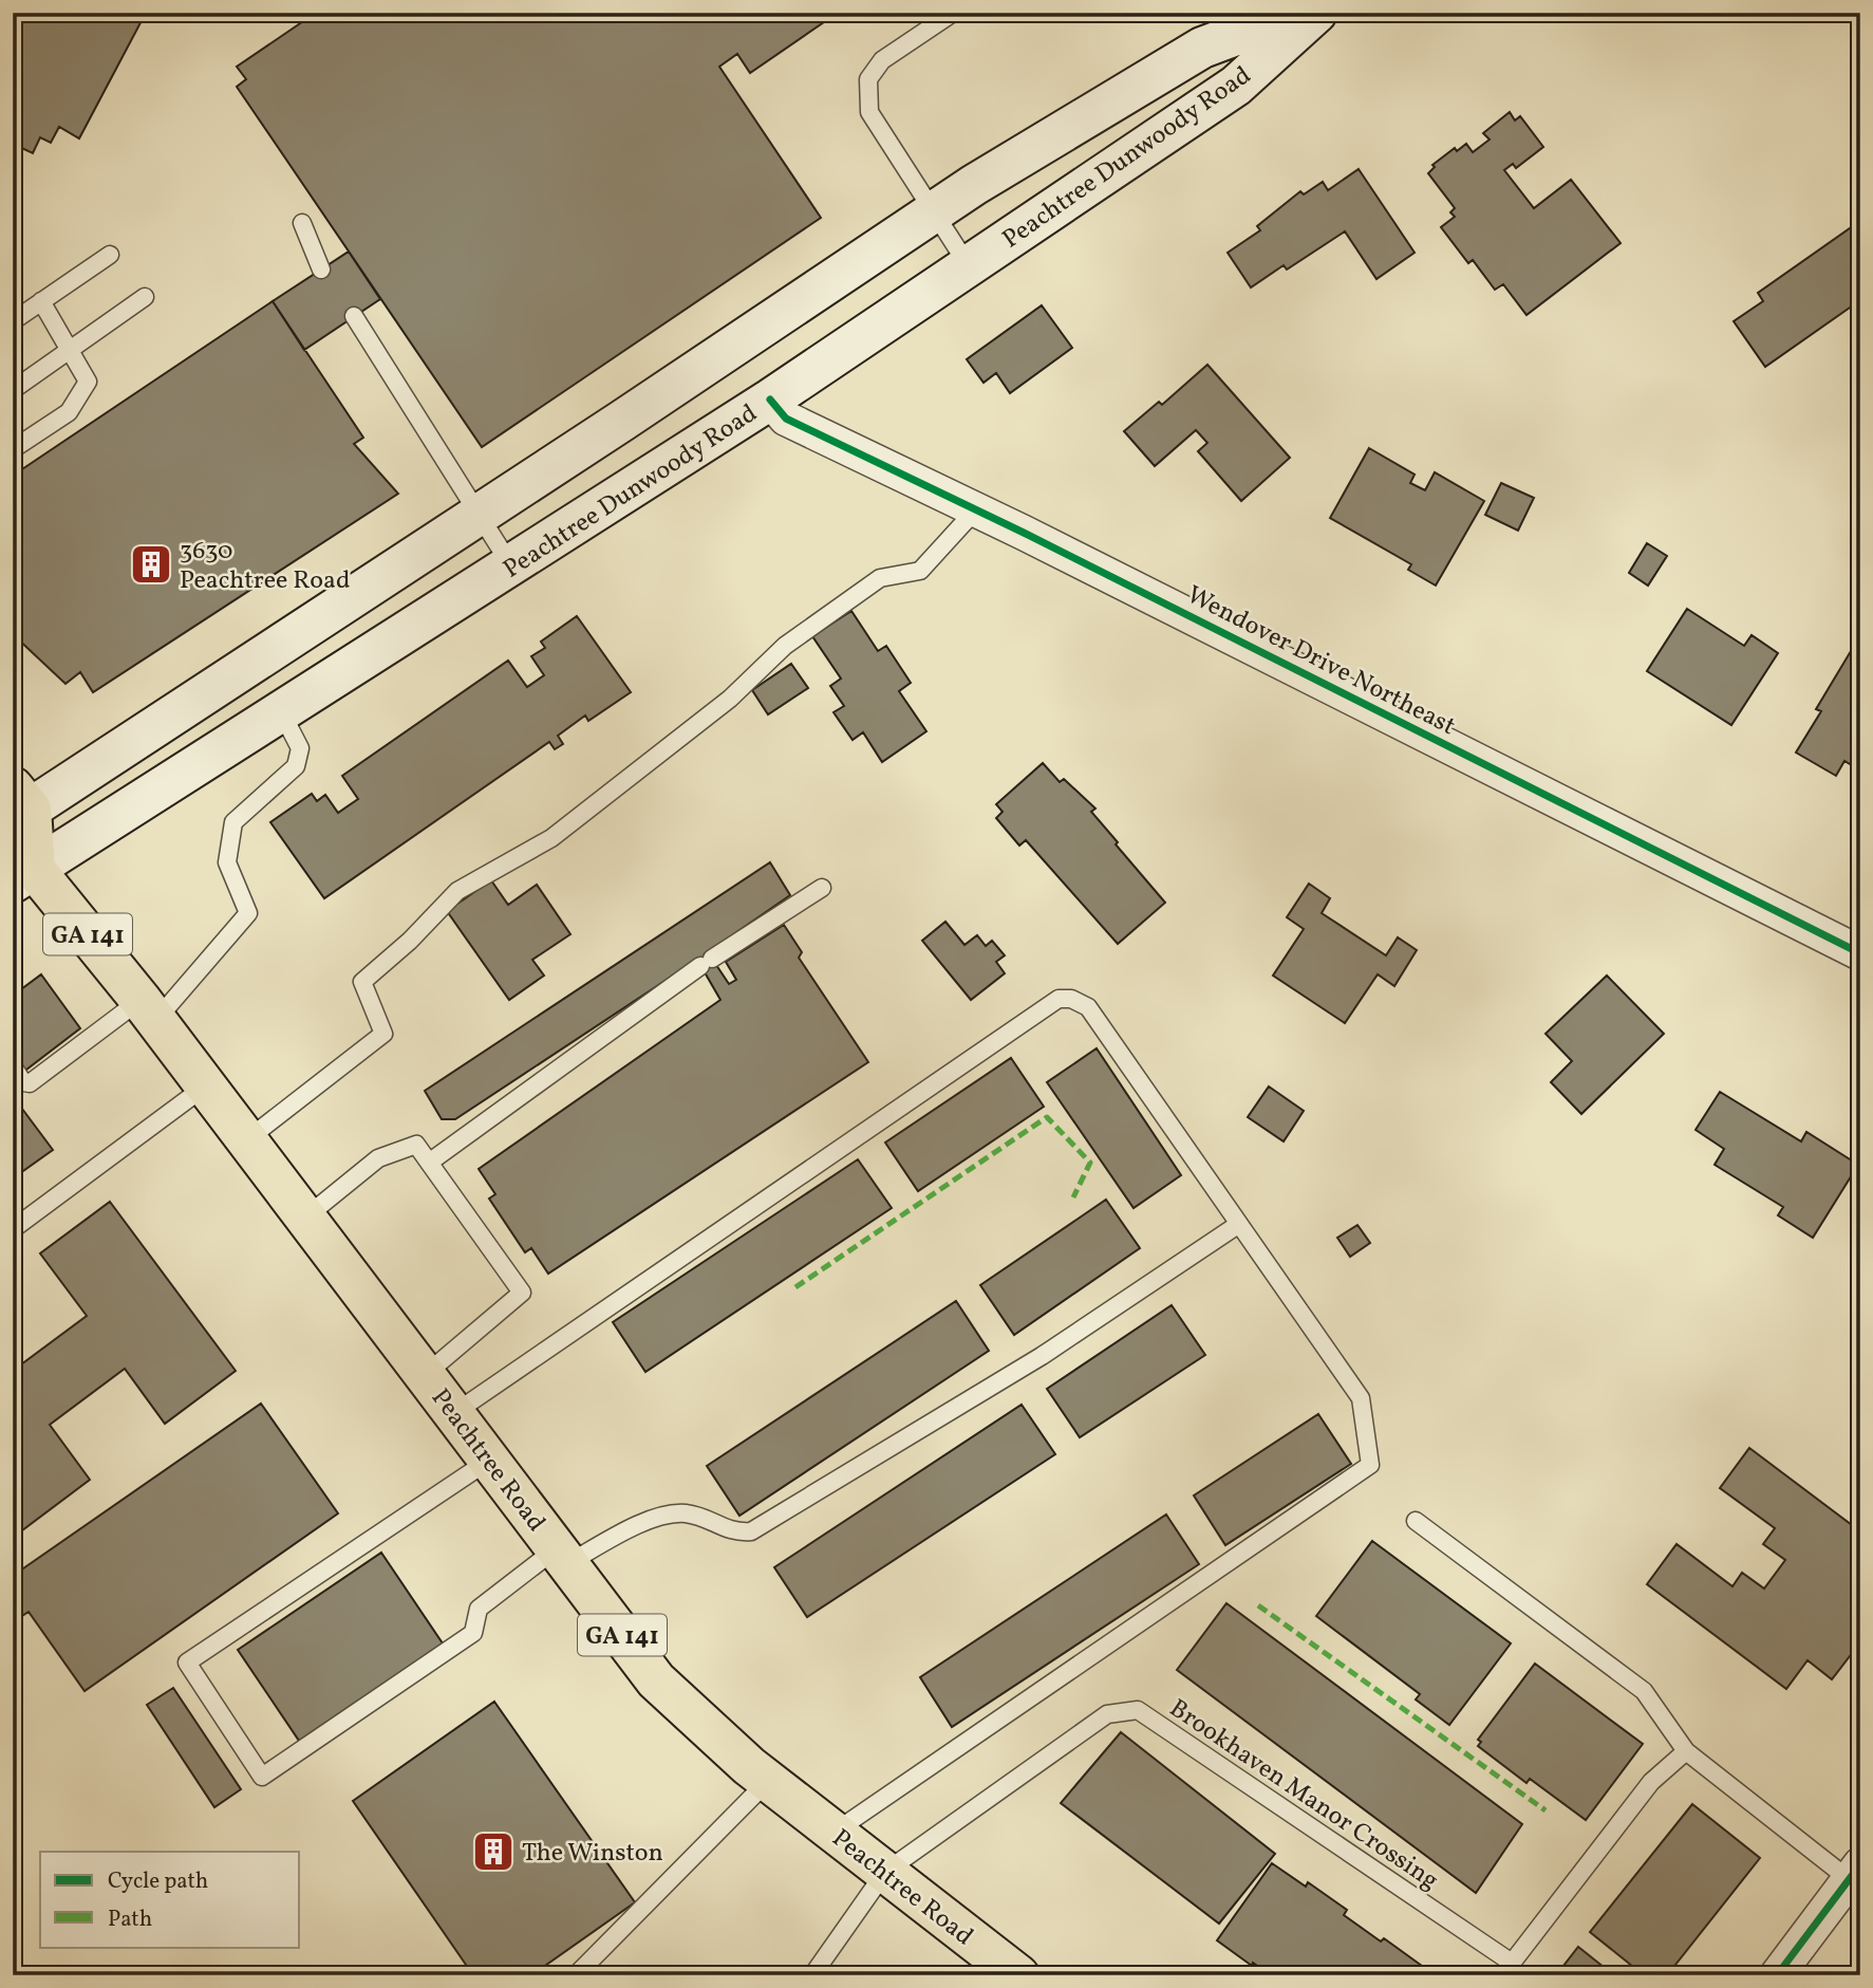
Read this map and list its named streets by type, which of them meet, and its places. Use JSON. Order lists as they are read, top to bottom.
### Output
{
  "streets": {
    "highway": ["GA 141", "Peachtree Road"],
    "main road": ["Peachtree Dunwoody Road"],
    "street": ["Wendover Drive Northeast"],
    "lane": ["Brookhaven Manor Crossing"]
  },
  "crossings": [
    ["Peachtree Dunwoody Road", "Wendover Drive Northeast"],
    ["Peachtree Dunwoody Road", "Peachtree Road"],
    ["Peachtree Road", "Brookhaven Manor Crossing"]
  ],
  "places": {
    "building": ["3630 Peachtree Road", "The Winston"]
  },
  "legend": ["Cycle path", "Path"]
}
